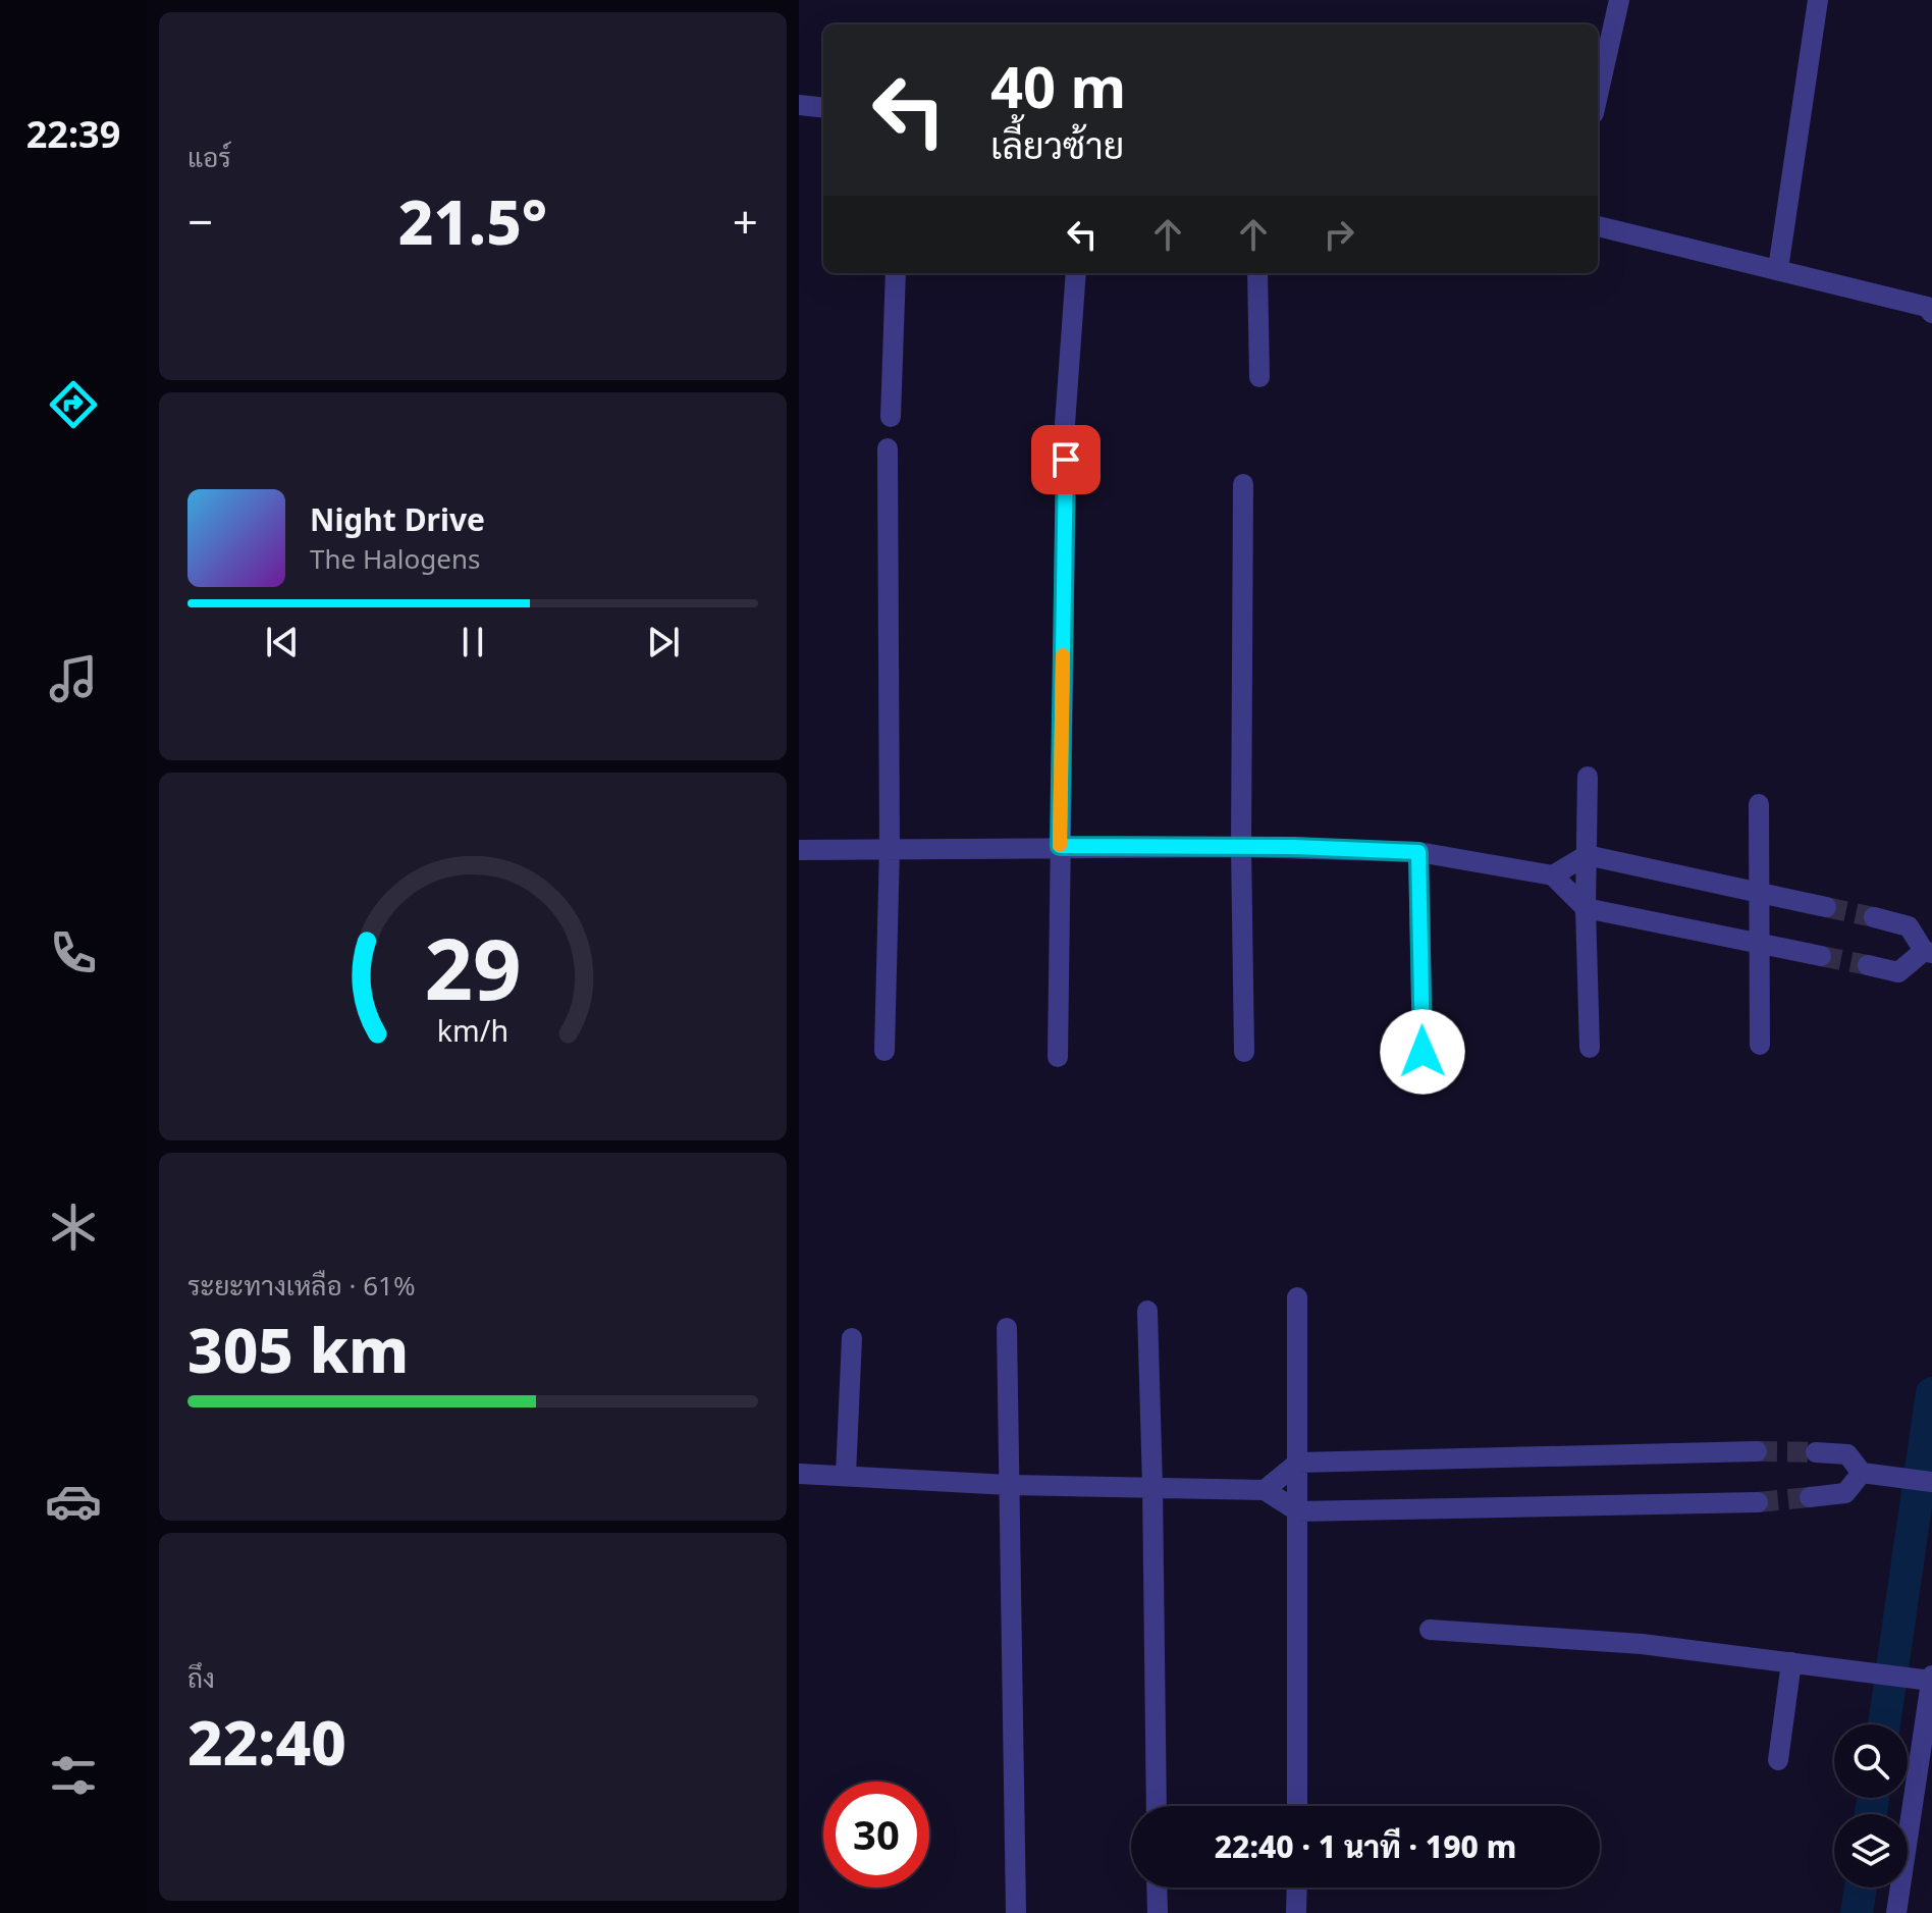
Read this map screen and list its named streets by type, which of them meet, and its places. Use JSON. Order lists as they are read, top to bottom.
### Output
{
  "page": {
    "tabs": "22:39",
    "tile": [
      "แอร์",
      ["ระยะทางเหลือ · 61%", "305 km"],
      ["ถึง", "22:40"]
    ],
    "turn": ["40 m", "เลี้ยวซ้าย"],
    "heat": ["−", "21.5°", "+"],
    "song": ["Night Drive", "The Halogens"],
    "limit": "30",
    "trip": "22:40 · 1 นาที · 190 m",
    "gauge": ["29", "km/h"]
  }
}
